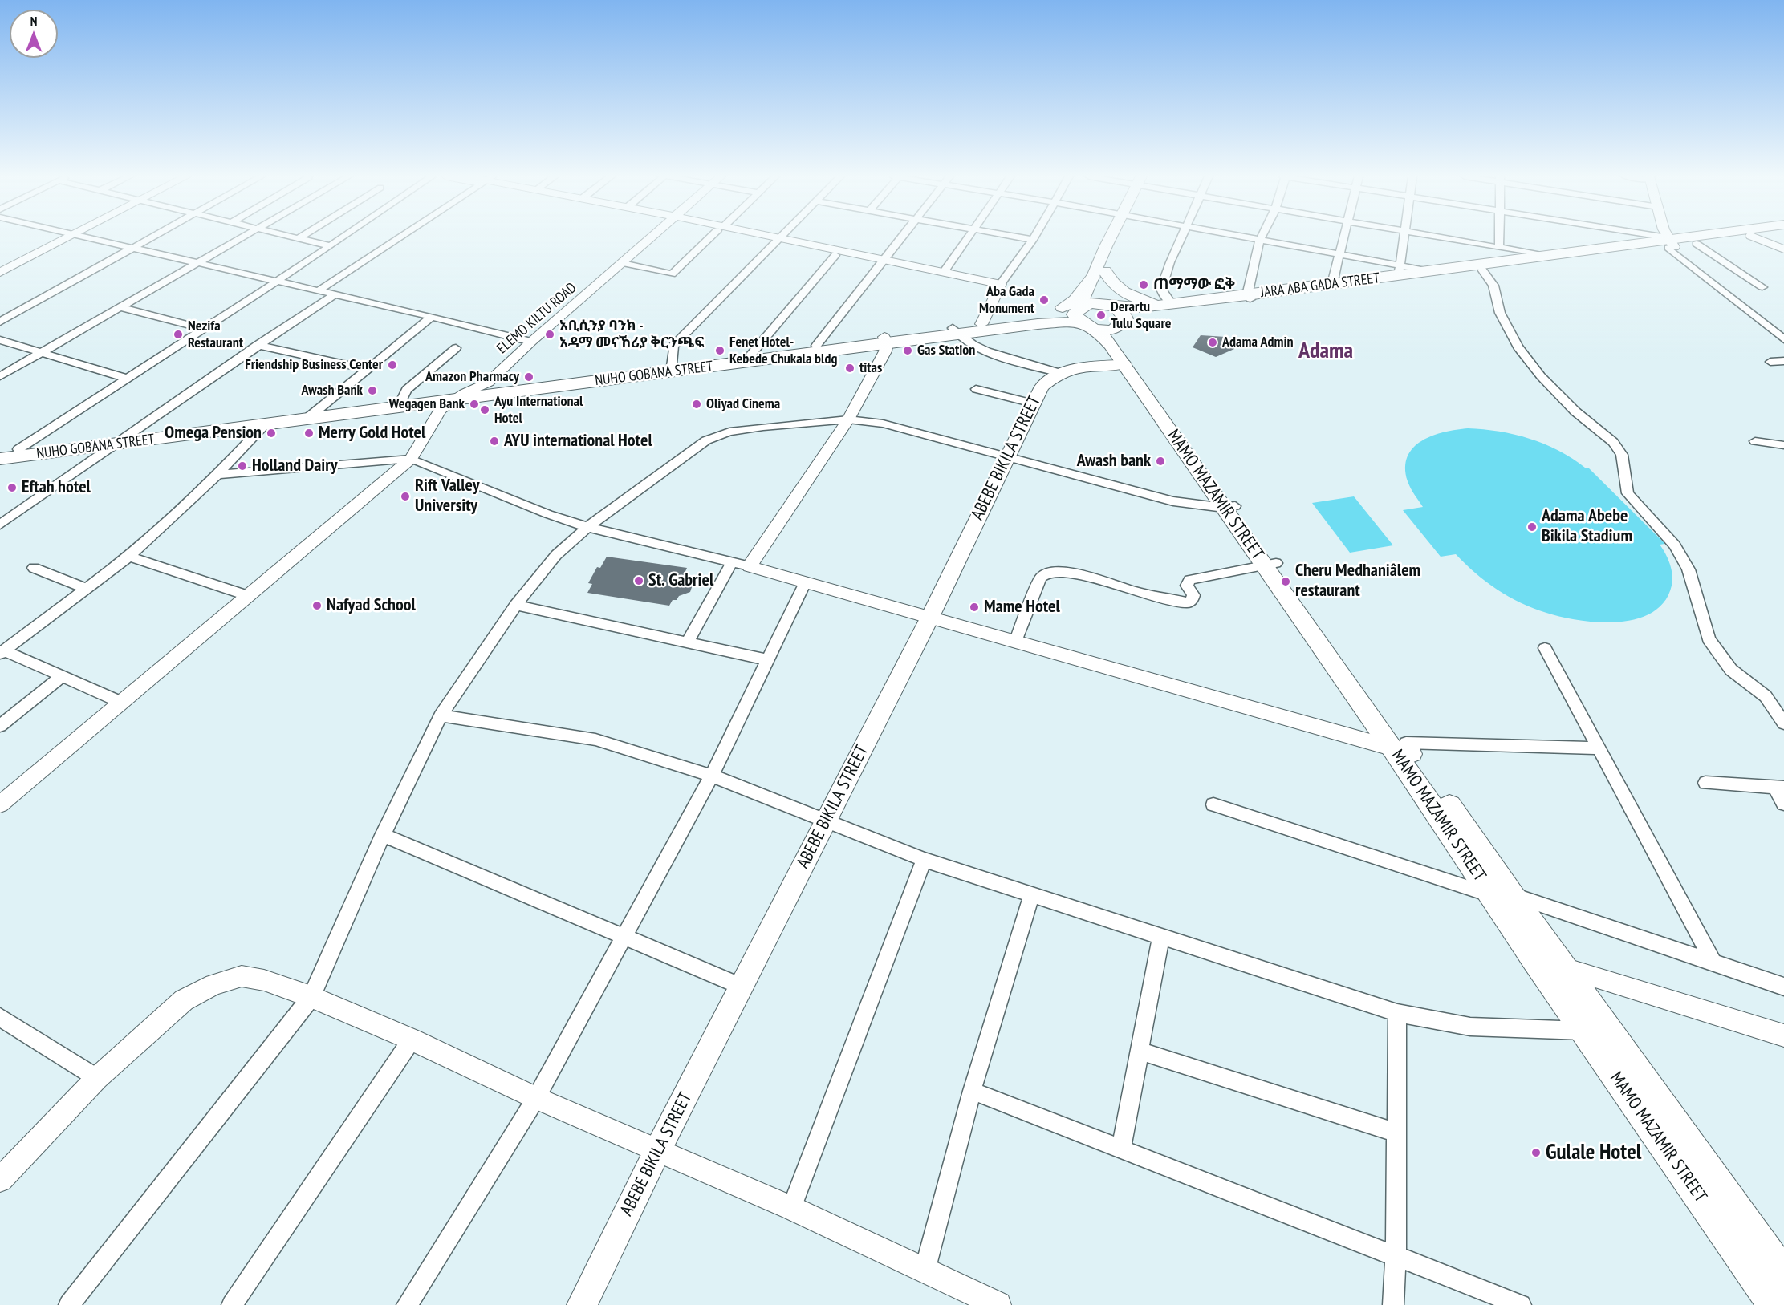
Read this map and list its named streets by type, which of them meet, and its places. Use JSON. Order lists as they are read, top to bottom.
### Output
{
  "streets": {
    "main road": [
      "JARA ABA GADA STREET",
      "NUHO GOBANA STREET",
      "ABEBE BIKILA STREET",
      "MAMO MAZAMIR STREET"
    ],
    "street": ["ELEMO KILTU ROAD"]
  },
  "crossings": [
    ["JARA ABA GADA STREET", "NUHO GOBANA STREET"],
    ["JARA ABA GADA STREET", "ABEBE BIKILA STREET"],
    ["JARA ABA GADA STREET", "MAMO MAZAMIR STREET"],
    ["ELEMO KILTU ROAD", "NUHO GOBANA STREET"],
    ["NUHO GOBANA STREET", "ABEBE BIKILA STREET"],
    ["NUHO GOBANA STREET", "MAMO MAZAMIR STREET"],
    ["ABEBE BIKILA STREET", "MAMO MAZAMIR STREET"]
  ],
  "districts": ["Adama"],
  "places": [
    "ጠማማው ፎቅ",
    "Aba Gada Monument",
    "Derartu Tulu Square",
    "Nezifa Restaurant",
    "አቢሲንያ ባንክ - አዳማ መናኸሪያ ቅርንጫፍ",
    "Adama Admin",
    "Fenet Hotel- Kebede Chukala bldg",
    "Gas Station",
    "Friendship Business Center",
    "titas",
    "Amazon Pharmacy",
    "Awash Bank",
    "Wegagen Bank",
    "Oliyad Cinema",
    "Ayu International Hotel",
    "Omega Pension",
    "Merry Gold Hotel",
    "AYU international Hotel",
    "Awash bank",
    "Holland Dairy",
    "Eftah hotel",
    "Rift Valley University",
    "Adama Abebe Bikila Stadium",
    "St. Gabriel",
    "Cheru Medhaniâlem restaurant",
    "Nafyad School",
    "Mame Hotel",
    "Gulale Hotel"
  ],
  "north": "top"
}
